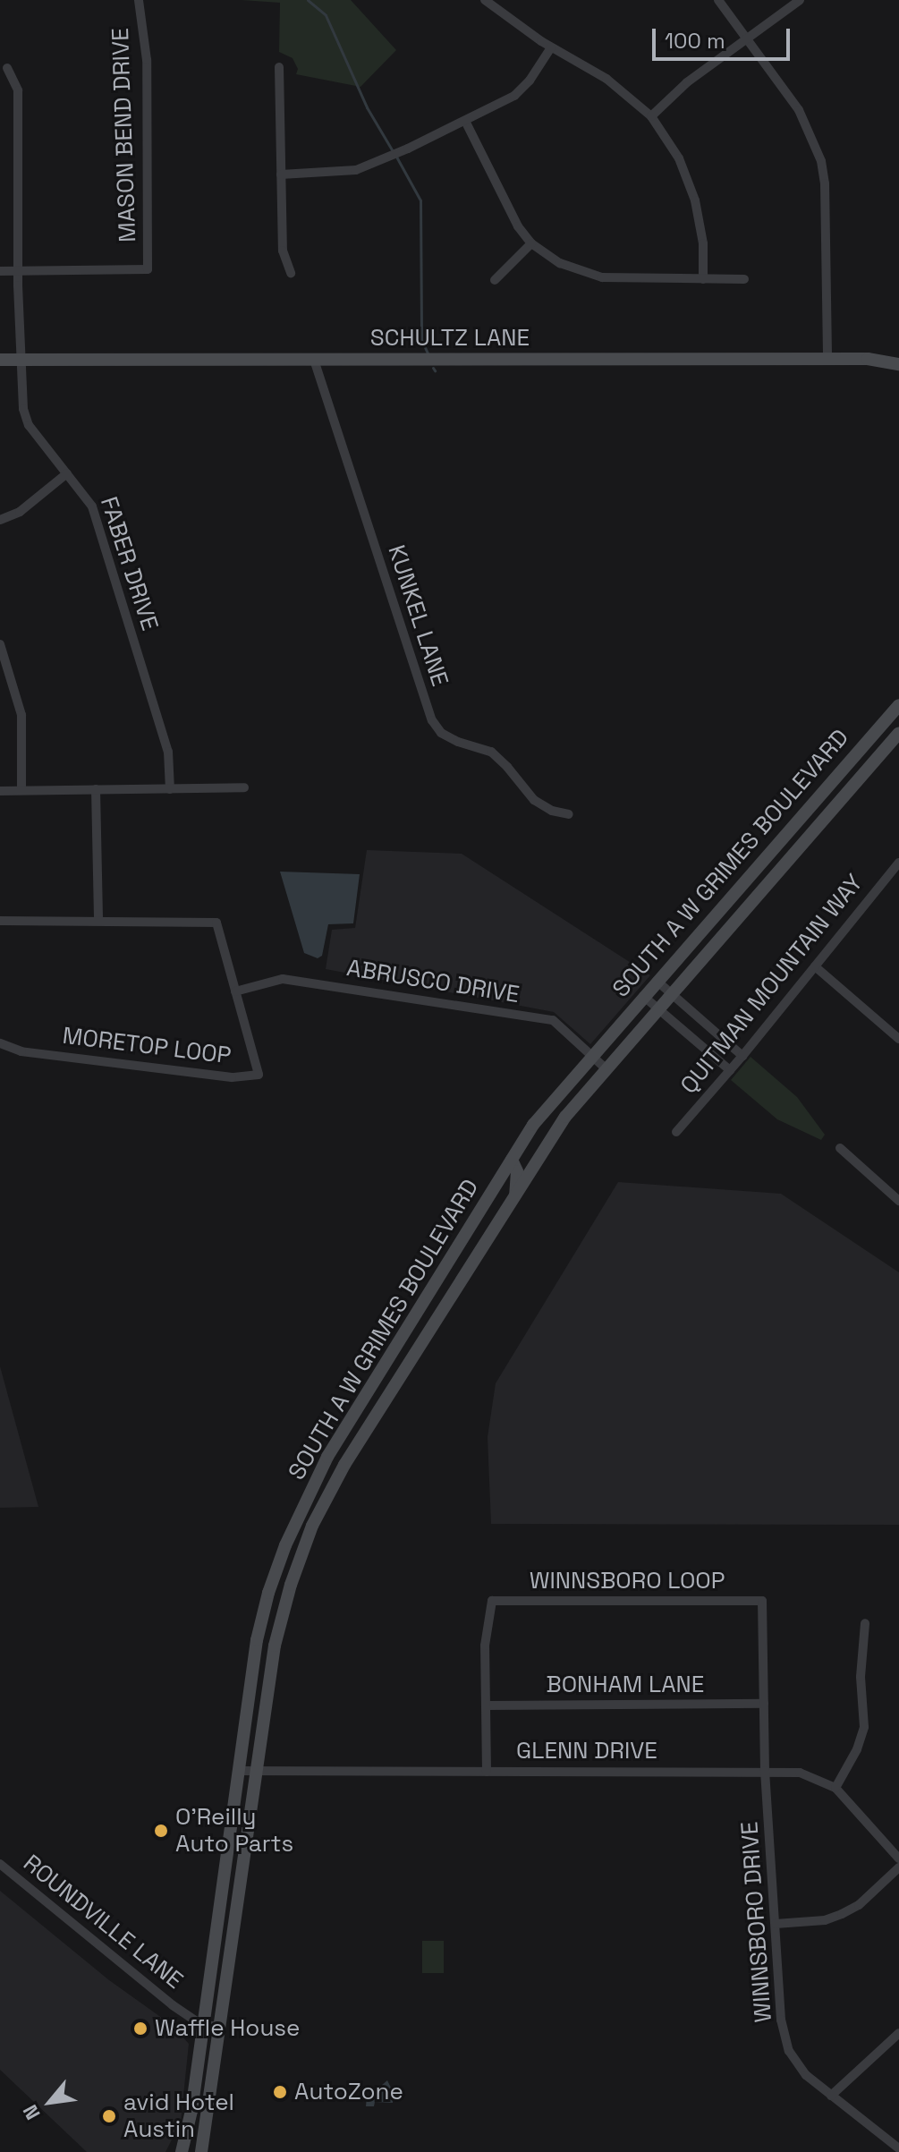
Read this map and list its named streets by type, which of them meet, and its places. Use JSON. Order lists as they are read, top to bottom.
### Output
{
  "streets": {
    "main road": ["SCHULTZ LANE", "SOUTH A W GRIMES BOULEVARD"],
    "street": [
      "MASON BEND DRIVE",
      "FABER DRIVE",
      "KUNKEL LANE",
      "ABRUSCO DRIVE",
      "QUITMAN MOUNTAIN WAY",
      "MORETOP LOOP",
      "WINNSBORO LOOP",
      "BONHAM LANE",
      "GLENN DRIVE",
      "ROUNDVILLE LANE",
      "WINNSBORO DRIVE"
    ]
  },
  "crossings": [
    ["MASON BEND DRIVE", "FABER DRIVE"],
    ["SCHULTZ LANE", "FABER DRIVE"],
    ["SCHULTZ LANE", "KUNKEL LANE"],
    ["SOUTH A W GRIMES BOULEVARD", "ABRUSCO DRIVE"],
    ["SOUTH A W GRIMES BOULEVARD", "GLENN DRIVE"],
    ["SOUTH A W GRIMES BOULEVARD", "ROUNDVILLE LANE"],
    ["ABRUSCO DRIVE", "MORETOP LOOP"],
    ["WINNSBORO LOOP", "BONHAM LANE"],
    ["WINNSBORO LOOP", "GLENN DRIVE"],
    ["WINNSBORO LOOP", "WINNSBORO DRIVE"],
    ["GLENN DRIVE", "WINNSBORO DRIVE"]
  ],
  "places": [
    "O'Reilly Auto Parts",
    "Waffle House",
    "AutoZone",
    "avid Hotel Austin"
  ],
  "scale_bar": "100 m",
  "north": "bottom left"
}
